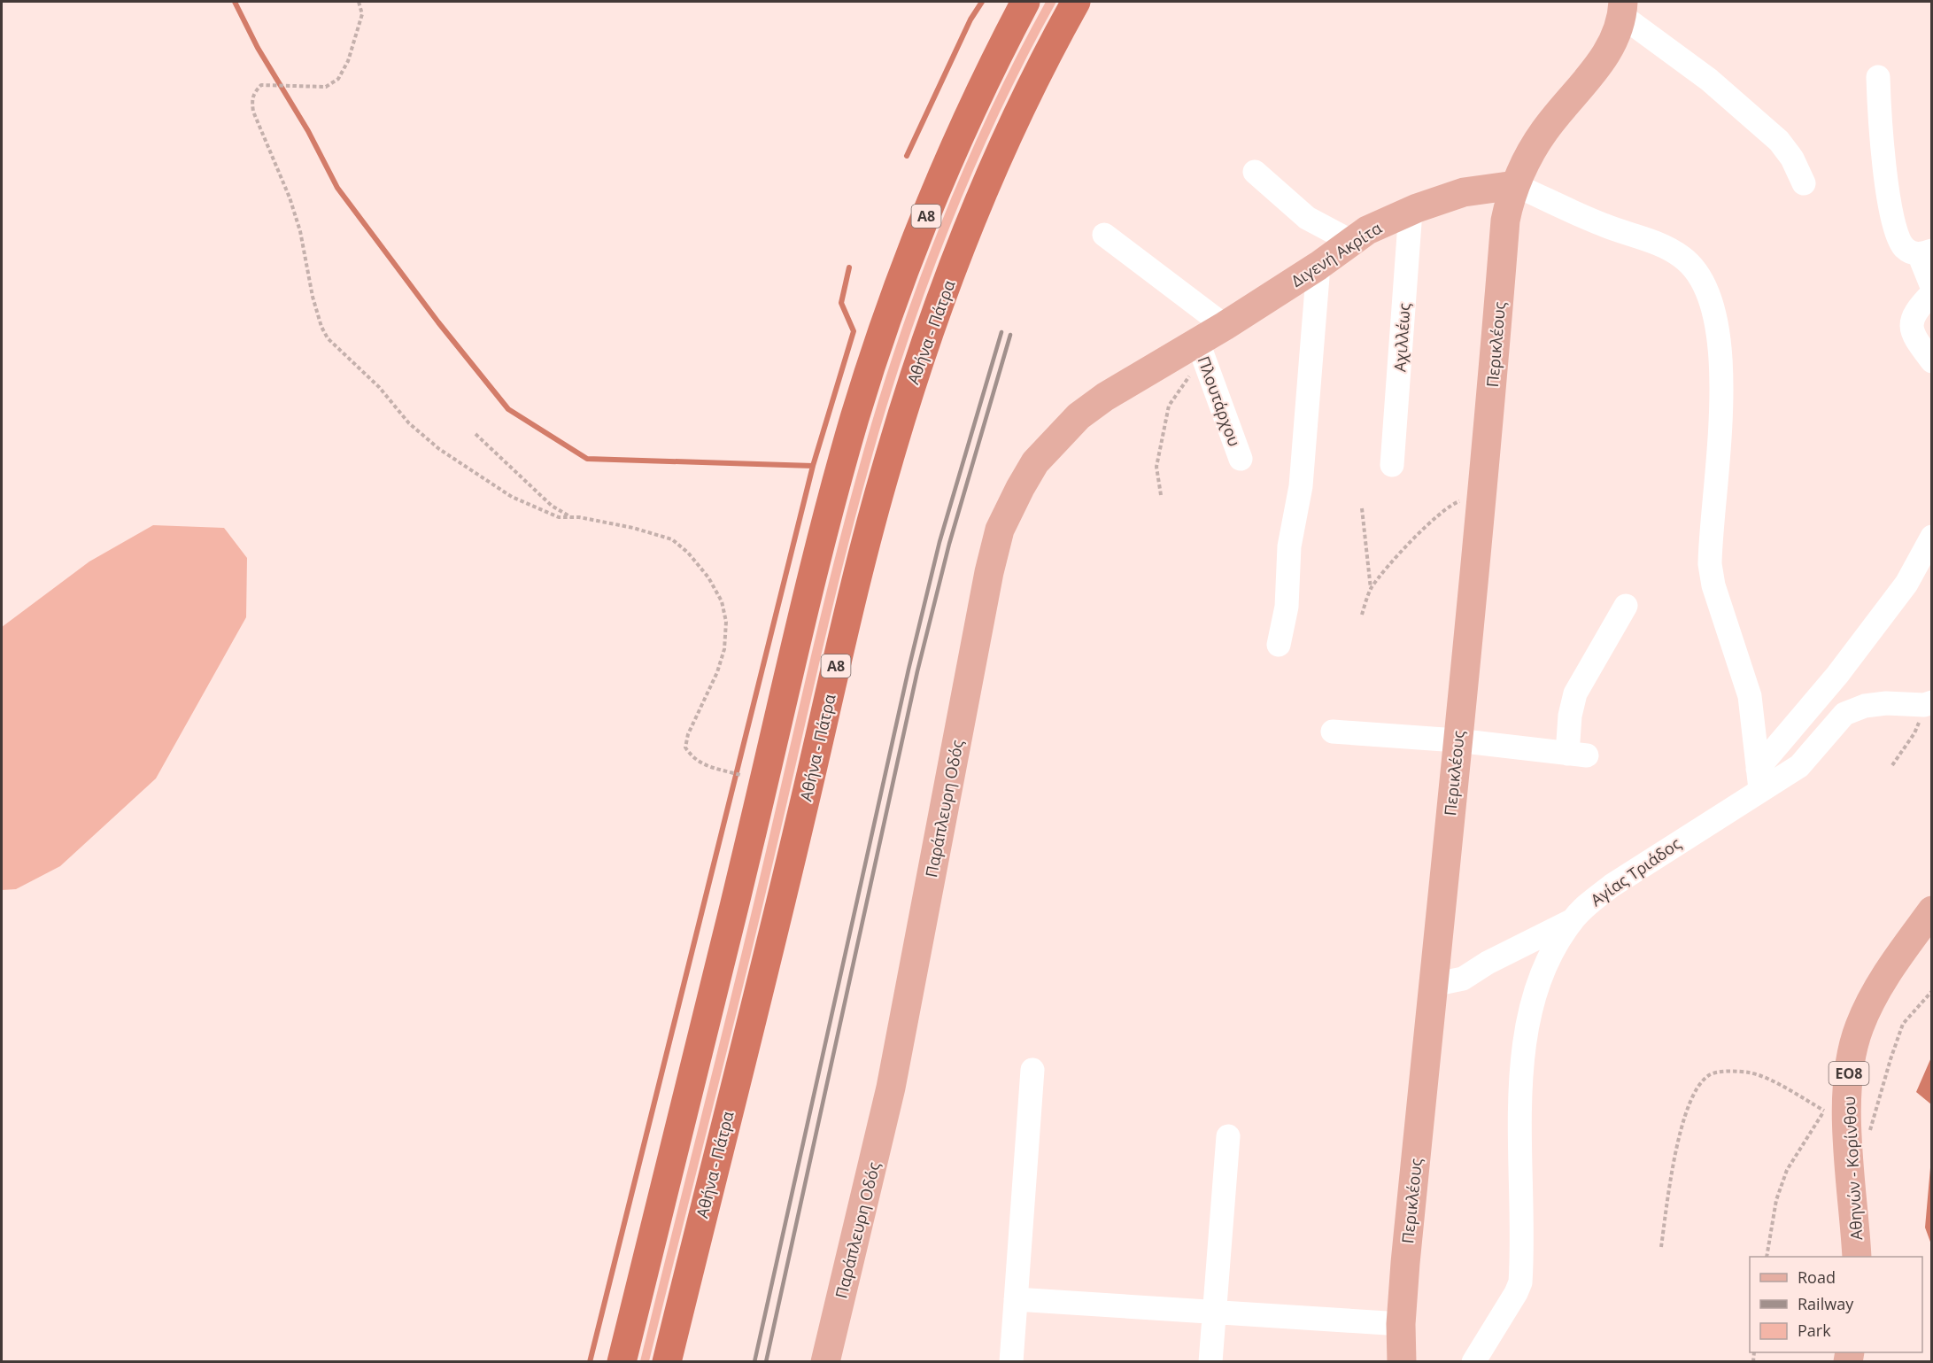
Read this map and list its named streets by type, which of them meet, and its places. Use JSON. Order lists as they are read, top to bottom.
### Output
{
  "streets": {
    "highway": ["Α8", "Αθήνα - Πάτρα"],
    "main road": [
      "Διγενή Ακρίτα",
      "Περικλέους",
      "Παράπλευρη Οδός",
      "ΕΟ8",
      "Αθηνών - Κορίνθου"
    ],
    "street": ["Αχιλλέως", "Πλουτάρχου", "Αγίας Τριάδος"]
  },
  "crossings": [
    ["Διγενή Ακρίτα", "Αχιλλέως"],
    ["Διγενή Ακρίτα", "Περικλέους"],
    ["Διγενή Ακρίτα", "Πλουτάρχου"],
    ["Διγενή Ακρίτα", "Παράπλευρη Οδός"],
    ["Πλουτάρχου", "Παράπλευρη Οδός"]
  ],
  "legend": ["Road", "Railway", "Park"]
}
